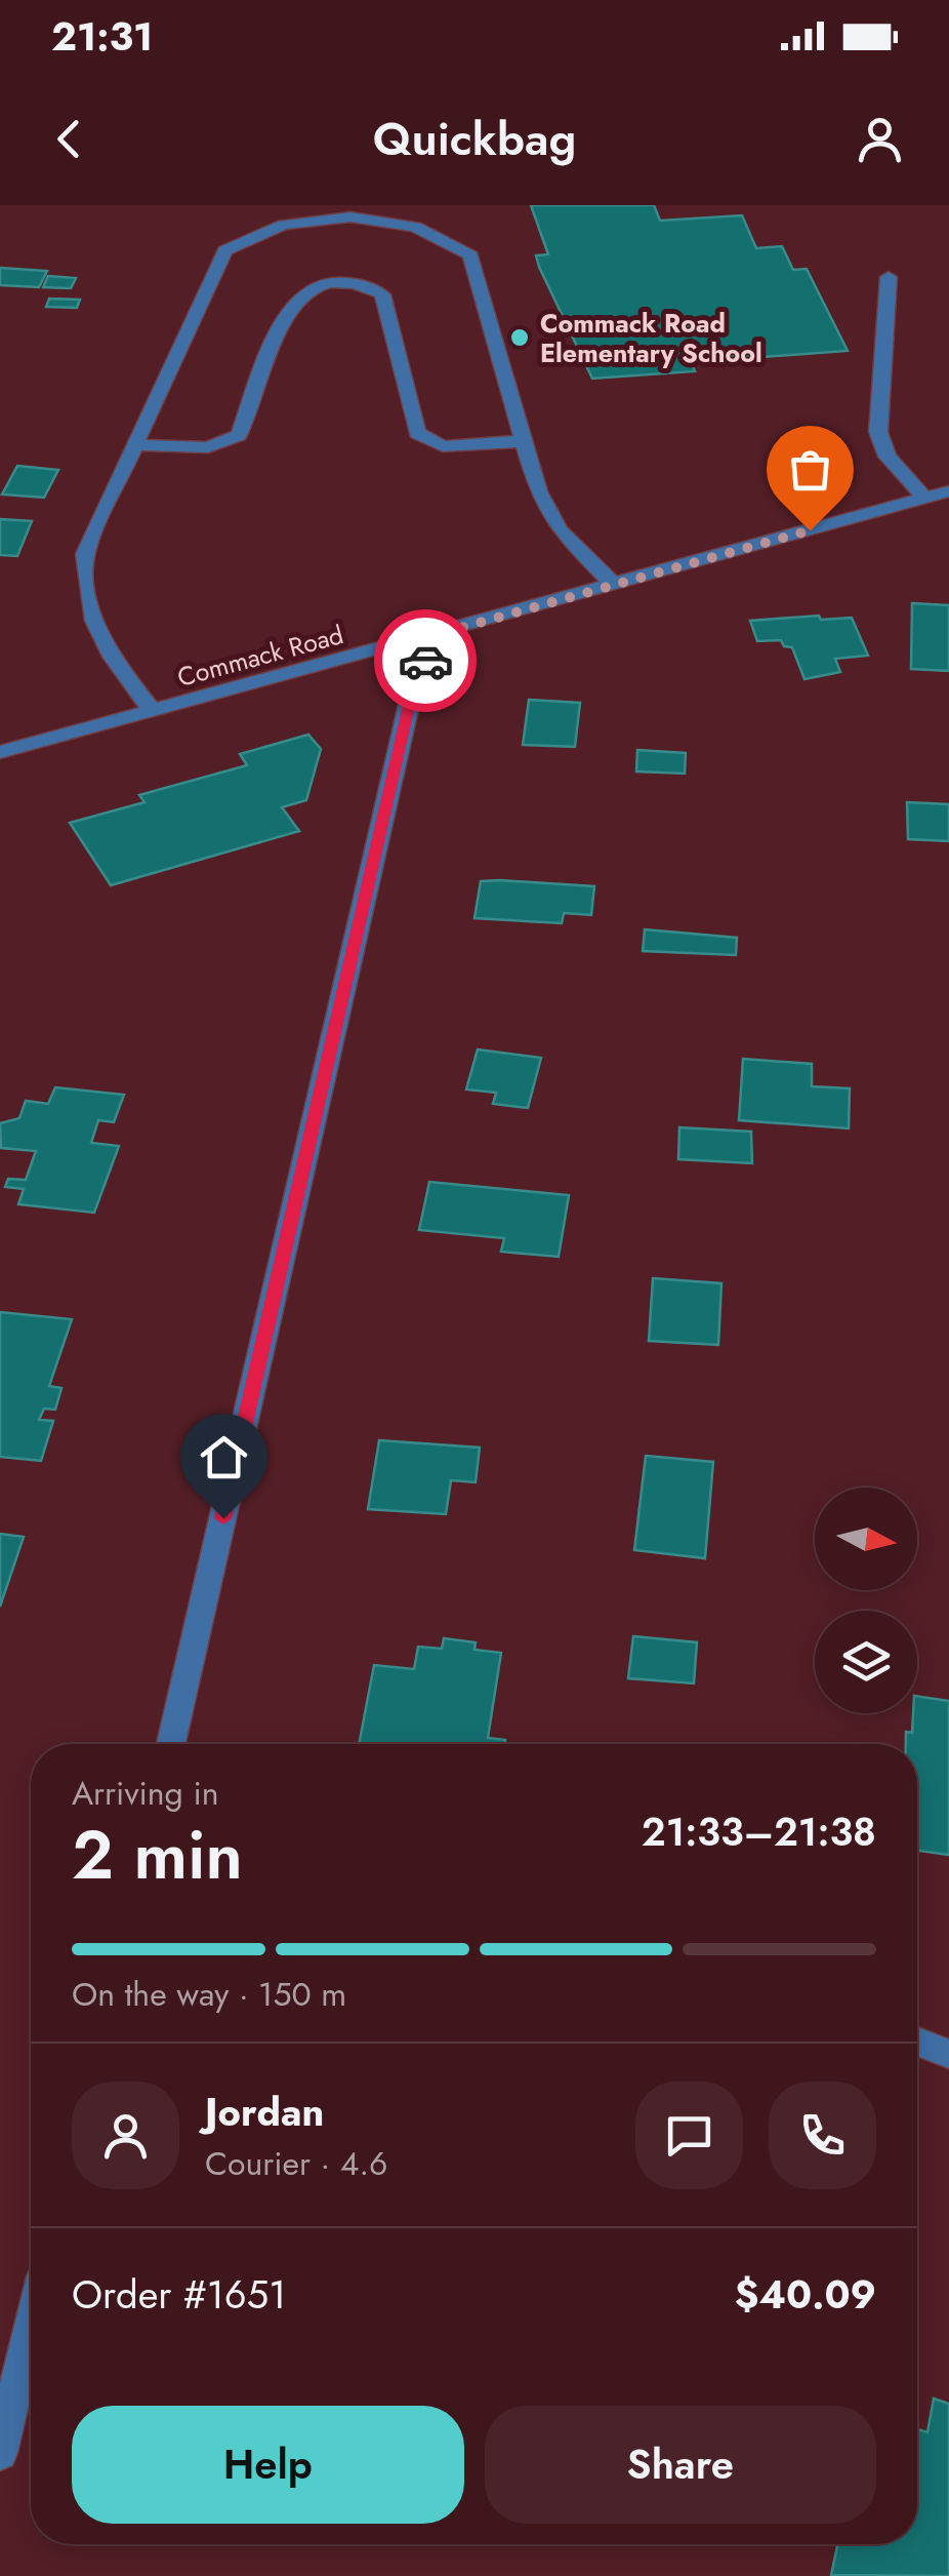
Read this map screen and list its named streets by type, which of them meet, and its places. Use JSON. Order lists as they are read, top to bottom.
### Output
{
  "streets": {
    "street": ["Commack Road"]
  },
  "places": ["Commack Road Elementary School"],
  "north": "right",
  "page": {
    "status": "21:31",
    "header": "Quickbag",
    "heading": ["2 min", "Arriving in", "21:33–21:38"],
    "panel": [
      "Jordan",
      "Courier · 4.6",
      "Order #1651",
      "$40.09"
    ],
    "bar": "On the way · 150 m",
    "buttons": ["Help", "Share"]
  }
}
